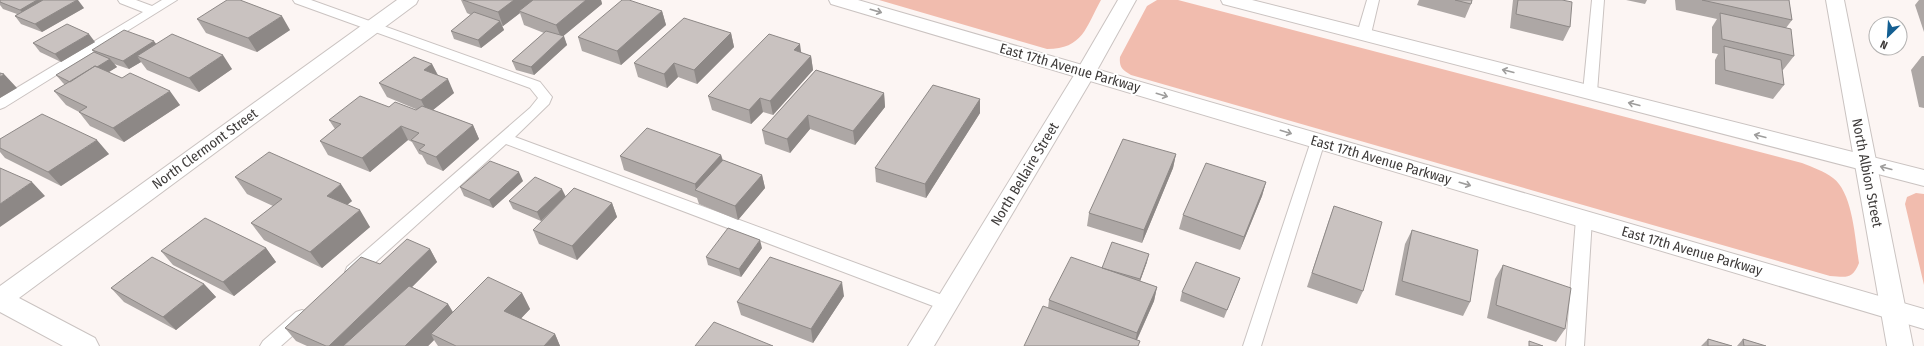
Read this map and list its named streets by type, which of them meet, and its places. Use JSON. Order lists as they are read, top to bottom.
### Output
{
  "streets": {
    "main road": [
      "East 17th Avenue Parkway",
      "North Clermont Street",
      "North Albion Street",
      "North Bellaire Street"
    ]
  },
  "crossings": [
    ["East 17th Avenue Parkway", "North Albion Street"],
    ["East 17th Avenue Parkway", "North Bellaire Street"]
  ],
  "north": "bottom left"
}
